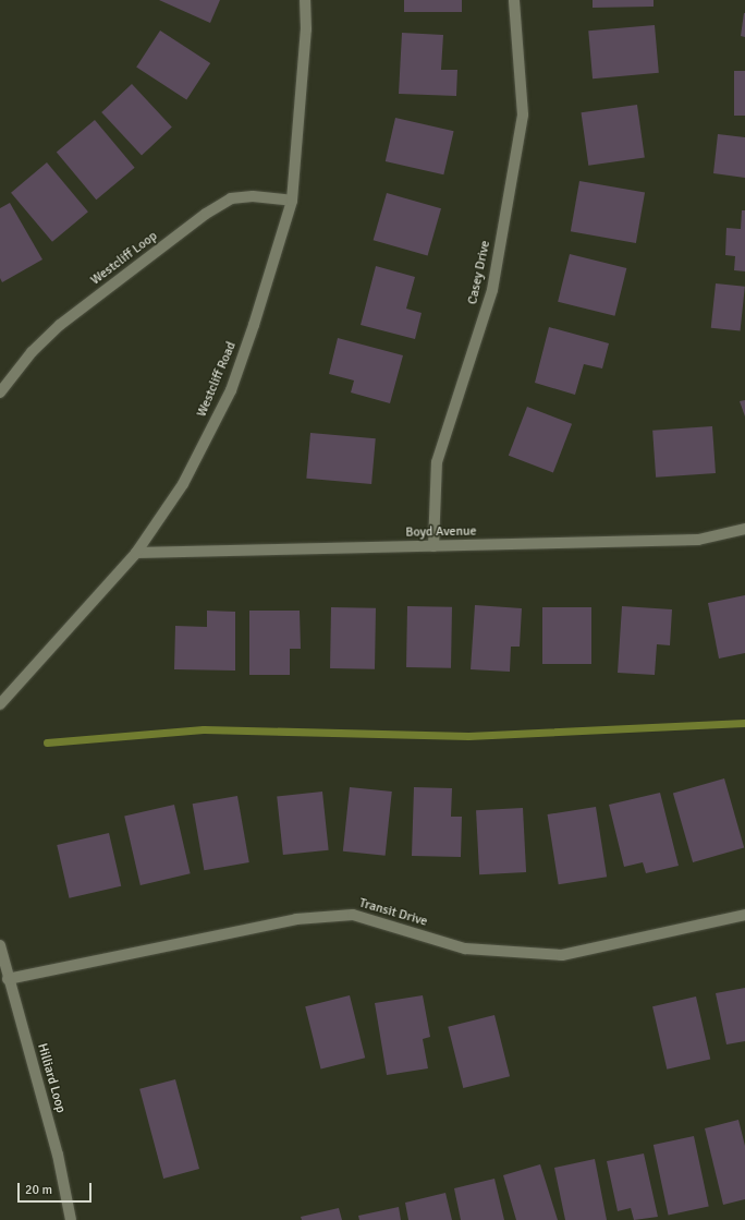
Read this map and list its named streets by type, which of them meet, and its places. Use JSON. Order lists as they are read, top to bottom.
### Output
{
  "streets": {
    "street": [
      "Westcliff Loop",
      "Casey Drive",
      "Westcliff Road",
      "Boyd Avenue",
      "Transit Drive",
      "Hilliard Loop"
    ]
  },
  "crossings": [
    ["Westcliff Loop", "Westcliff Road"],
    ["Casey Drive", "Boyd Avenue"],
    ["Westcliff Road", "Boyd Avenue"],
    ["Transit Drive", "Hilliard Loop"]
  ],
  "scale_bar": "20 m"
}
